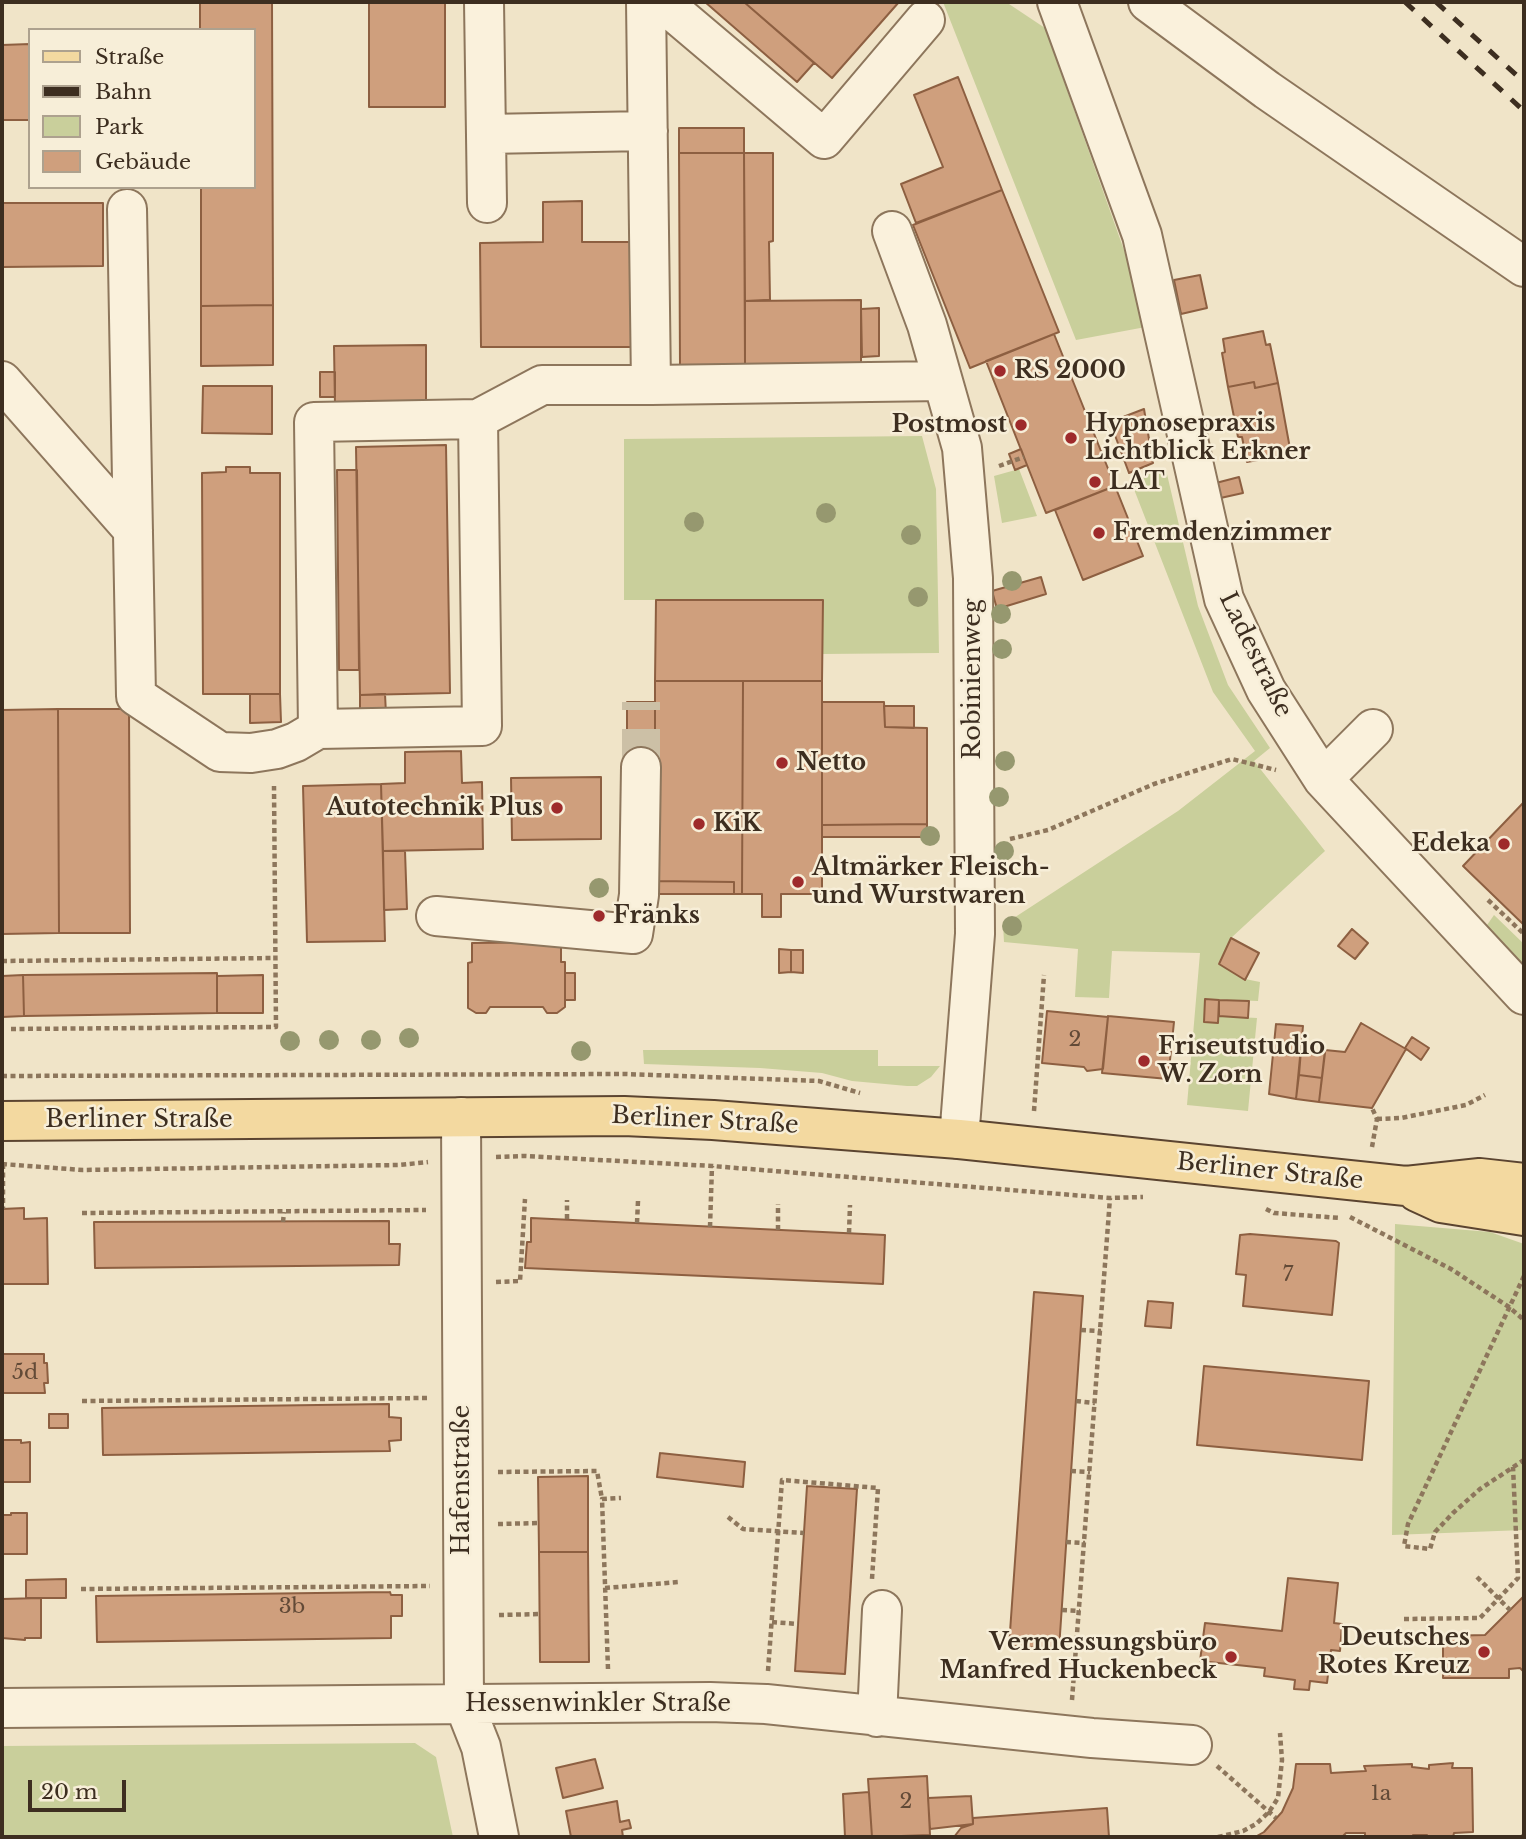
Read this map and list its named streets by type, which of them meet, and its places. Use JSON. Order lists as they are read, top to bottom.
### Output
{
  "streets": {
    "main road": ["Berliner Straße"],
    "street": [
      "Ladestraße",
      "Robinienweg",
      "Hafenstraße",
      "Hessenwinkler Straße"
    ]
  },
  "crossings": [
    ["Robinienweg", "Berliner Straße"],
    ["Berliner Straße", "Hafenstraße"],
    ["Hafenstraße", "Hessenwinkler Straße"]
  ],
  "places": [
    "RS 2000",
    "Postmost",
    "Hypnosepraxis Lichtblick Erkner",
    "LAT",
    "Fremdenzimmer",
    "Netto",
    "Autotechnik Plus",
    "KiK",
    "Edeka",
    "Altmärker Fleisch- und Wurstwaren",
    "Fränks",
    "Friseutstudio W. Zorn",
    "Deutsches Rotes Kreuz",
    "Vermessungsbüro Manfred Huckenbeck"
  ],
  "house_numbers": [
    "2",
    "7",
    "5d",
    "3b",
    "1a",
    "2"
  ],
  "legend": [
    "Straße",
    "Bahn",
    "Park",
    "Gebäude"
  ],
  "scale_bar": "20 m"
}
